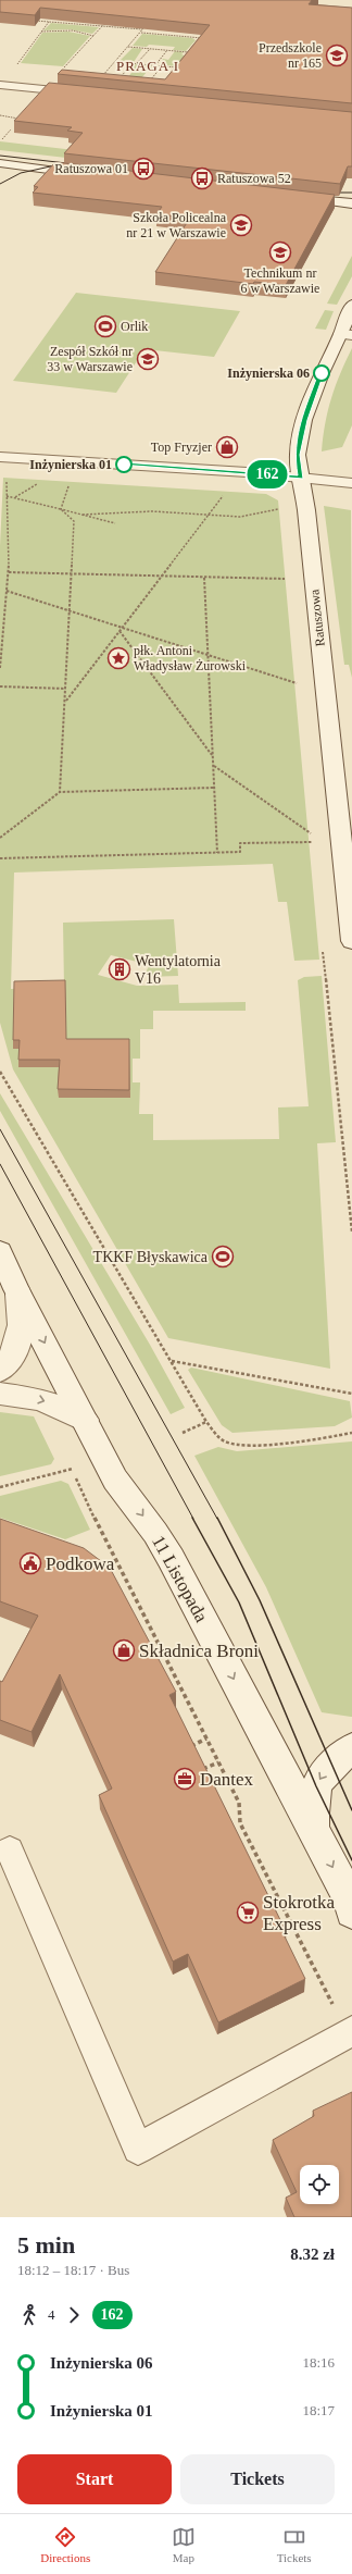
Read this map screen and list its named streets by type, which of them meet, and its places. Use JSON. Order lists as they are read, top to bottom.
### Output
{
  "streets": {
    "street": ["Ratuszowa", "11 Listopada"]
  },
  "one_way": ["11 Listopada"],
  "districts": ["PRAGA I"],
  "places": {
    "school or university": [
      "Przedszkole nr 165",
      "Szkoła Policealna nr 21 w Warszawie",
      "Technikum nr 6 w Warszawie",
      "Zespół Szkół nr 33 w Warszawie"
    ],
    "bus stop": ["Ratuszowa 01", "Ratuszowa 52"],
    "sports": ["Orlik", "TKKF Błyskawica"],
    "other": ["Inżynierska 06", "Inżynierska 01"],
    "shop": ["Top Fryzjer", "Składnica Broni"],
    "place": ["płk. Antoni Władysław Żurowski"],
    "building": ["Wentylatornia V16"],
    "public building": ["Podkowa"],
    "office": ["Dantex"],
    "supermarket": ["Stokrotka Express"]
  },
  "lines": ["bus line 162"],
  "page": {
    "on_map": "162",
    "heading": ["5 min", "18:12 – 18:17 · Bus", "8.32 zł"],
    "legs": ["4", "162"],
    "list": [
      {
        "name": "Inżynierska 06",
        "value": "18:16"
      },
      {
        "name": "Inżynierska 01",
        "value": "18:17"
      }
    ],
    "buttons": ["Start", "Tickets"],
    "tabs": ["Directions", "Map", "Tickets"]
  }
}
